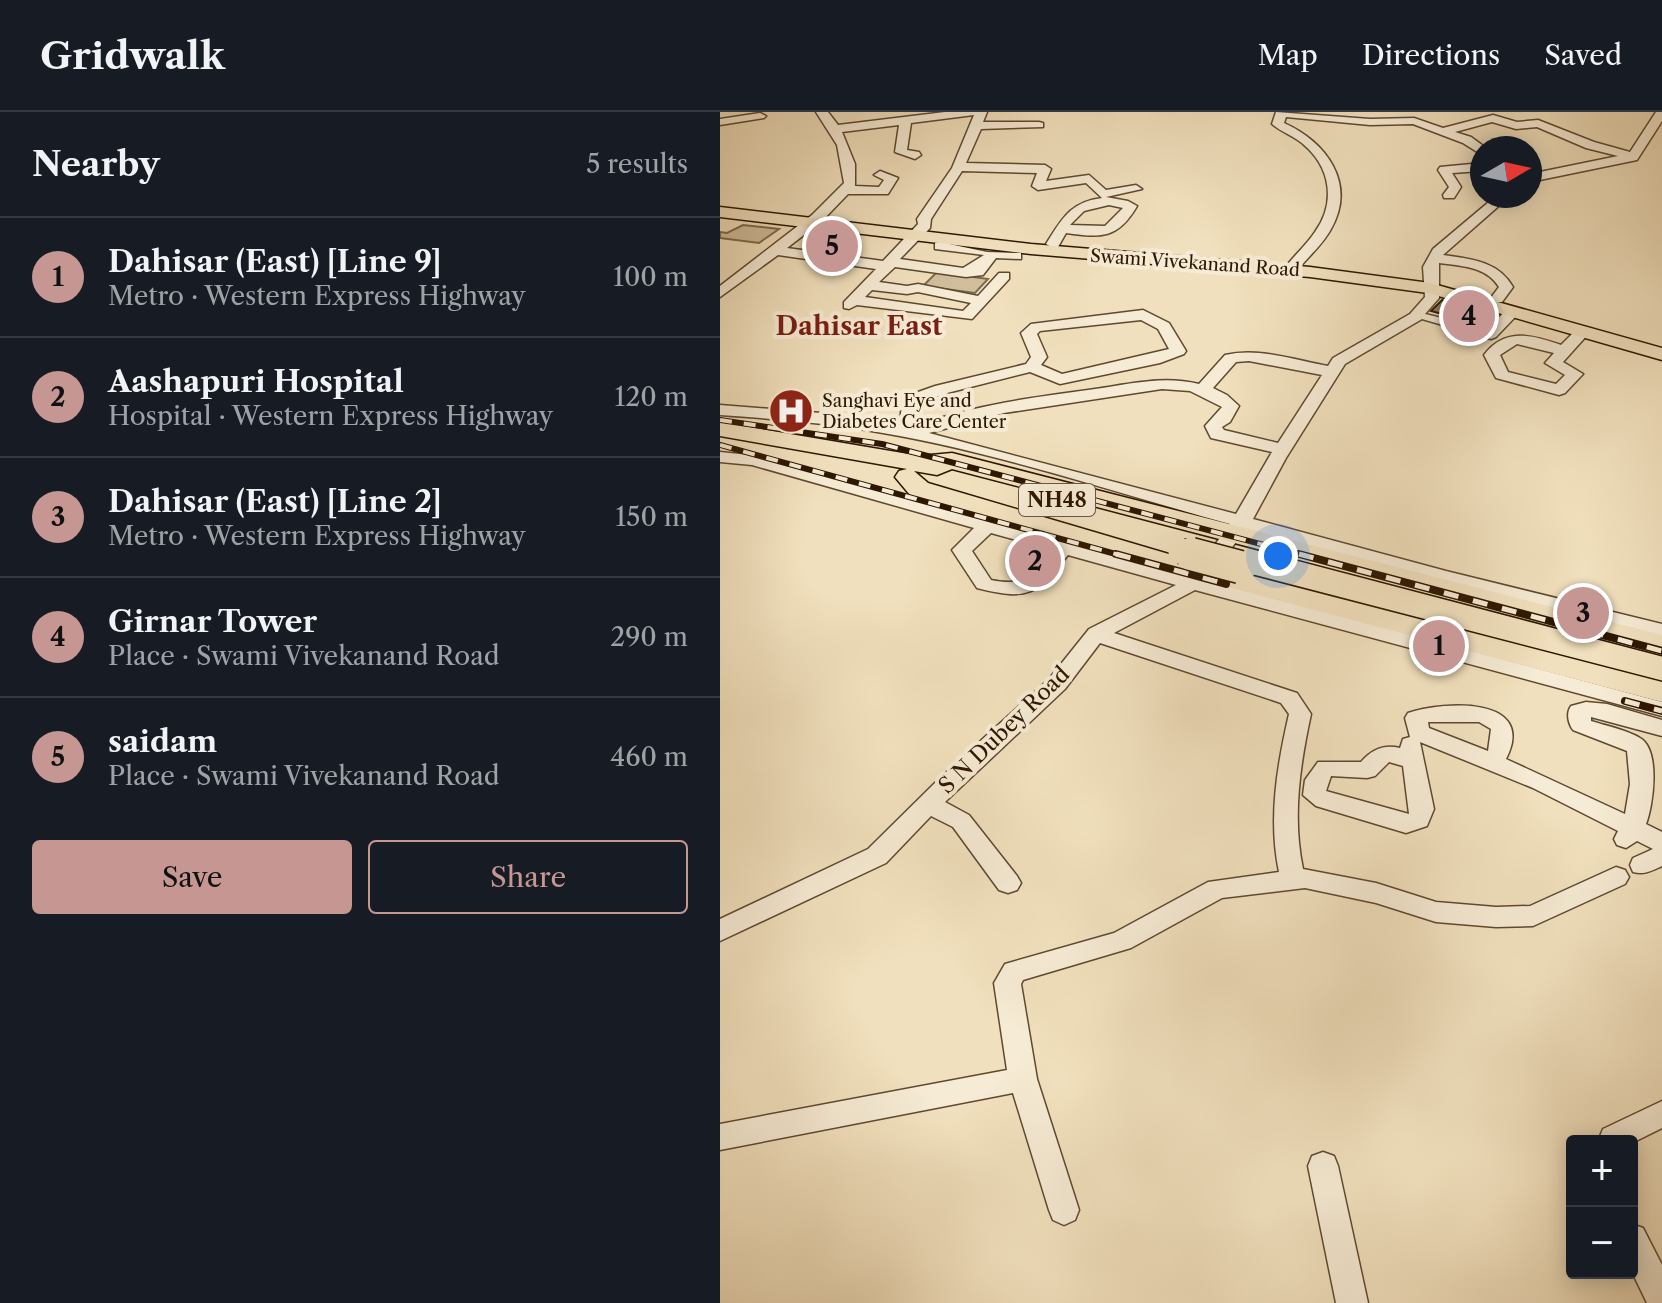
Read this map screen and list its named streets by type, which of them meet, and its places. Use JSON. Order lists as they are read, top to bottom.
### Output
{
  "streets": {
    "highway": ["NH48"],
    "main road": ["Swami Vivekanand Road"],
    "street": ["S N Dubey Road"]
  },
  "crossings": [
    ["Swami Vivekanand Road", "S N Dubey Road"],
    ["NH48", "S N Dubey Road"]
  ],
  "districts": ["Dahisar East"],
  "places": {
    "hospital": ["Sanghavi Eye and Diabetes Care Center"]
  },
  "north": "right",
  "page": {
    "header": "Gridwalk",
    "nav": ["Map", "Directions", "Saved"],
    "heading": ["Nearby", "5 results"],
    "list": [
      {
        "mark": "1",
        "name": "Dahisar (East) [Line 9]",
        "note": "Metro · Western Express Highway",
        "value": "100 m"
      },
      {
        "mark": "2",
        "name": "Aashapuri Hospital",
        "note": "Hospital · Western Express Highway",
        "value": "120 m"
      },
      {
        "mark": "3",
        "name": "Dahisar (East) [Line 2]",
        "note": "Metro · Western Express Highway",
        "value": "150 m"
      },
      {
        "mark": "4",
        "name": "Girnar Tower",
        "note": "Place · Swami Vivekanand Road",
        "value": "290 m"
      },
      {
        "mark": "5",
        "name": "saidam",
        "note": "Place · Swami Vivekanand Road",
        "value": "460 m"
      }
    ],
    "pins": [
      "5",
      "4",
      "2",
      "3",
      "1"
    ],
    "buttons": ["Save", "Share"],
    "map_buttons": ["+", "−"]
  }
}
